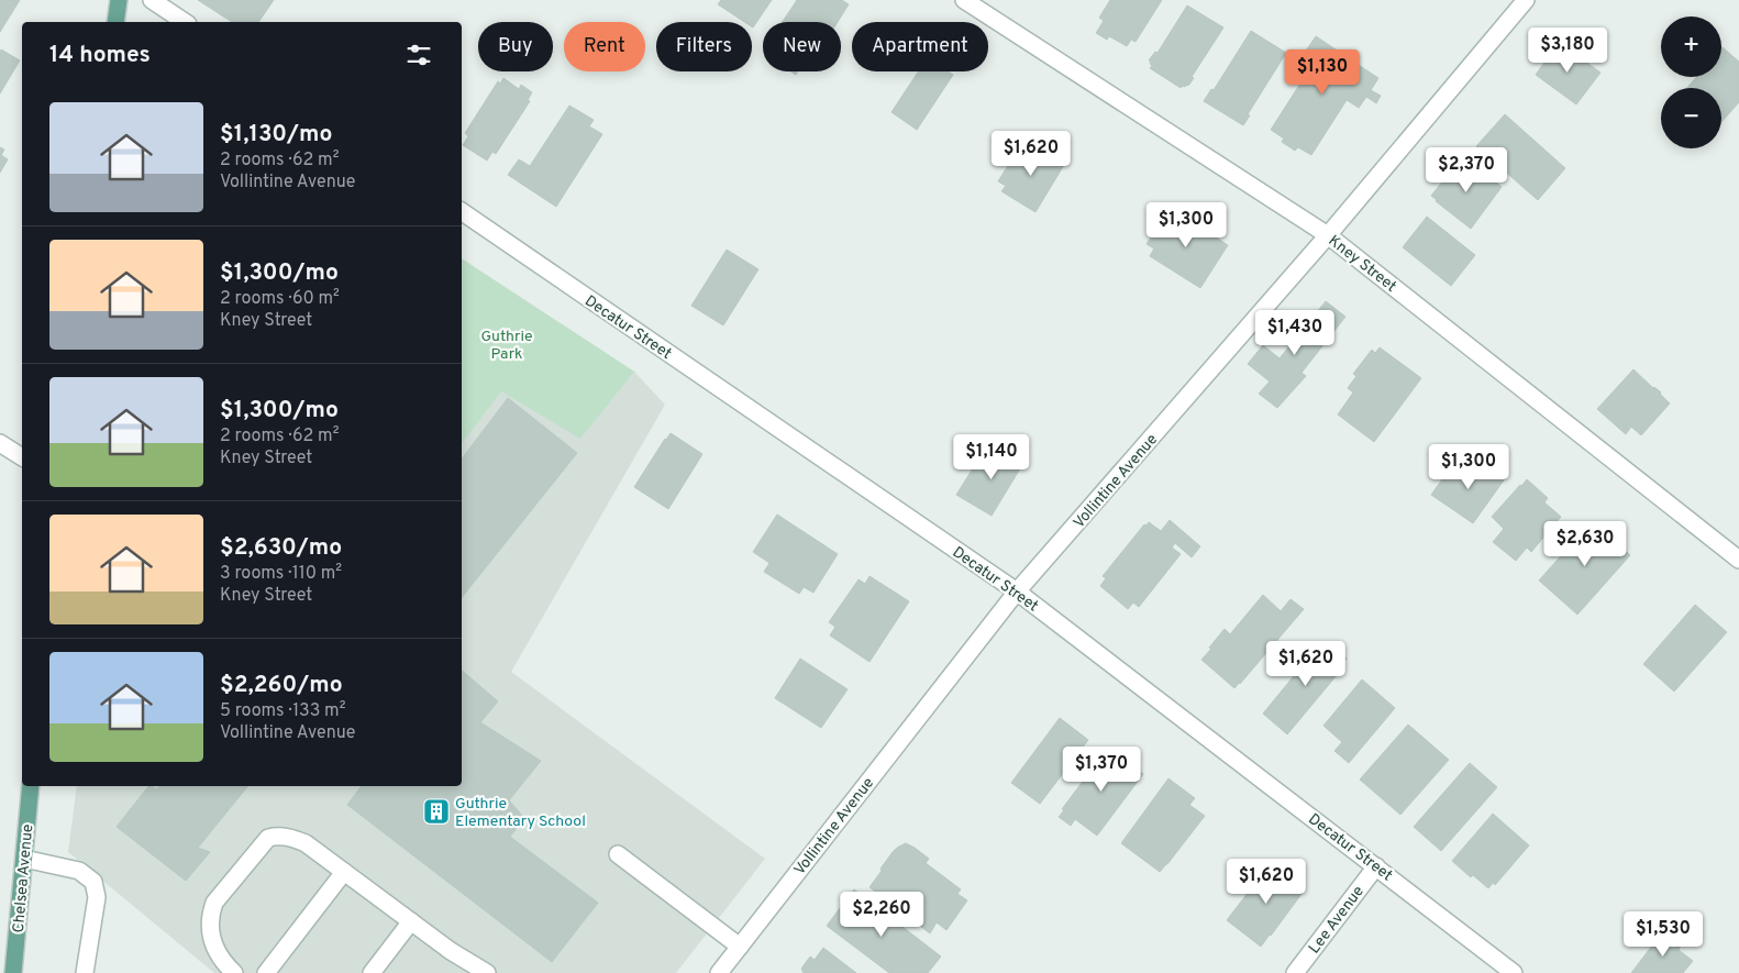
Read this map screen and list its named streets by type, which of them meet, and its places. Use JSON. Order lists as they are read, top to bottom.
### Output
{
  "streets": {
    "main road": ["Chelsea Avenue"],
    "street": [
      "Kney Street",
      "Decatur Street",
      "Vollintine Avenue",
      "Lee Avenue"
    ]
  },
  "crossings": [
    ["Kney Street", "Vollintine Avenue"],
    ["Decatur Street", "Vollintine Avenue"],
    ["Decatur Street", "Lee Avenue"]
  ],
  "parks": ["Guthrie Park"],
  "places": {
    "building": ["Guthrie Elementary School"]
  },
  "page": {
    "map_buttons": ["+", "−"],
    "chip": [
      "Buy",
      "Rent",
      "Filters",
      "New",
      "Apartment"
    ],
    "heading": "14 homes",
    "price": [
      "$3,180",
      "$1,130",
      "$1,620",
      "$2,370",
      "$1,300",
      "$1,430",
      "$1,140",
      "$1,300",
      "$2,630",
      "$1,620",
      "$1,370",
      "$1,620",
      "$2,260",
      "$1,530"
    ],
    "list": [
      {
        "name": "$1,130/mo",
        "note": "2 rooms · 62 m² · Vollintine Avenue"
      },
      {
        "name": "$1,300/mo",
        "note": "2 rooms · 60 m² · Kney Street"
      },
      {
        "name": "$1,300/mo",
        "note": "2 rooms · 62 m² · Kney Street"
      },
      {
        "name": "$2,630/mo",
        "note": "3 rooms · 110 m² · Kney Street"
      },
      {
        "name": "$2,260/mo",
        "note": "5 rooms · 133 m² · Vollintine Avenue"
      }
    ]
  }
}
